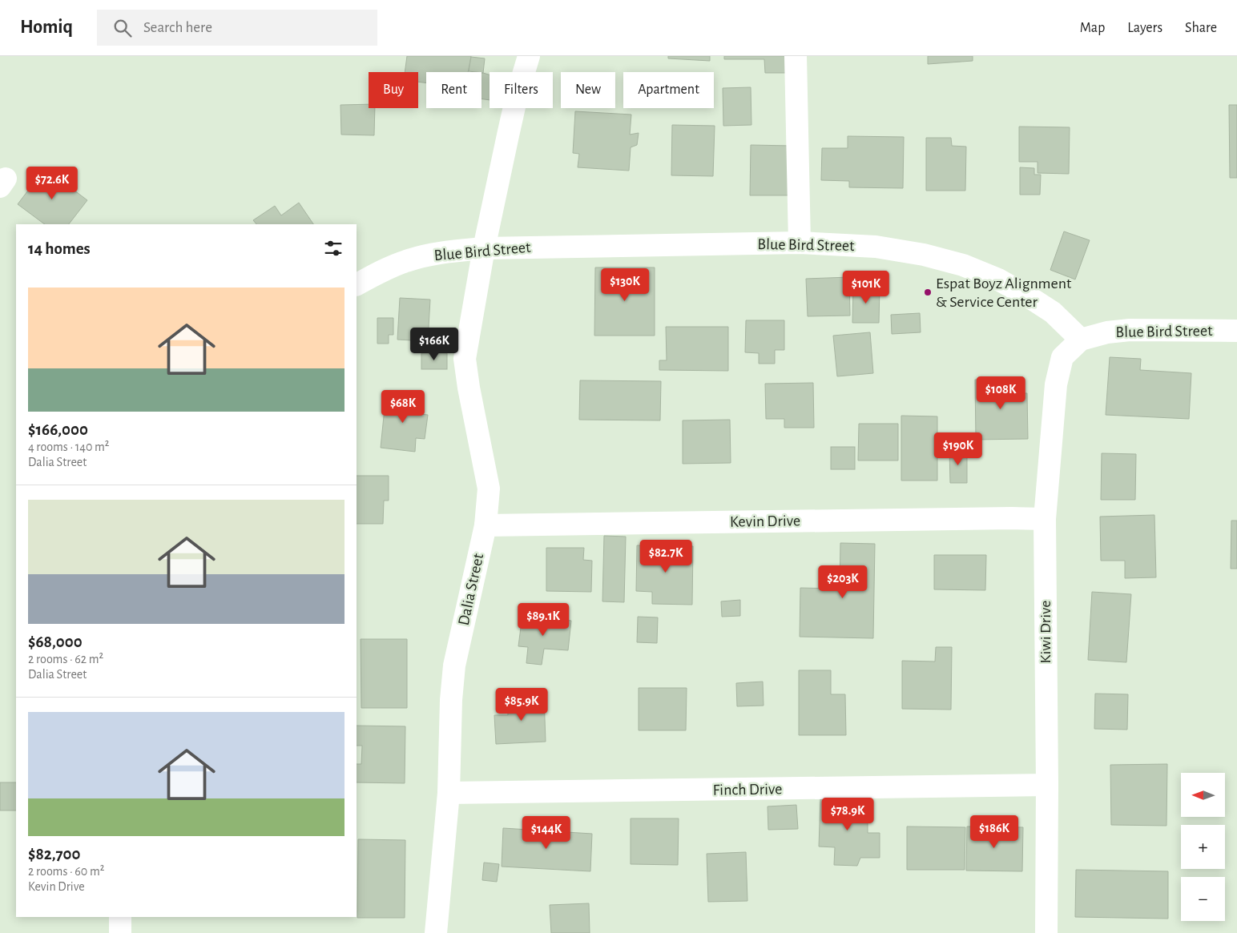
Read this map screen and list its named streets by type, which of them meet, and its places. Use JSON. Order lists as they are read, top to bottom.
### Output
{
  "streets": {
    "street": [
      "Blue Bird Street",
      "Kevin Drive",
      "Dalia Street",
      "Kiwi Drive",
      "Finch Drive"
    ]
  },
  "crossings": [
    ["Blue Bird Street", "Dalia Street"],
    ["Blue Bird Street", "Kiwi Drive"],
    ["Kevin Drive", "Dalia Street"],
    ["Kevin Drive", "Kiwi Drive"],
    ["Dalia Street", "Finch Drive"],
    ["Kiwi Drive", "Finch Drive"]
  ],
  "places": ["Espat Boyz Alignment & Service Center"],
  "north": "left",
  "page": {
    "header": "Homiq",
    "search": "Search here",
    "nav": ["Map", "Layers", "Share"],
    "chip": [
      "Buy",
      "Rent",
      "Filters",
      "New",
      "Apartment"
    ],
    "price": [
      "$72.6K",
      "$130K",
      "$101K",
      "$166K",
      "$108K",
      "$68K",
      "$190K",
      "$82.7K",
      "$203K",
      "$89.1K",
      "$85.9K",
      "$78.9K",
      "$186K",
      "$144K"
    ],
    "heading": "14 homes",
    "list": [
      {
        "name": "$166,000",
        "note": "4 rooms · 140 m² · Dalia Street"
      },
      {
        "name": "$68,000",
        "note": "2 rooms · 62 m² · Dalia Street"
      },
      {
        "name": "$82,700",
        "note": "2 rooms · 60 m² · Kevin Drive"
      }
    ],
    "map_buttons": ["+", "−"]
  }
}
